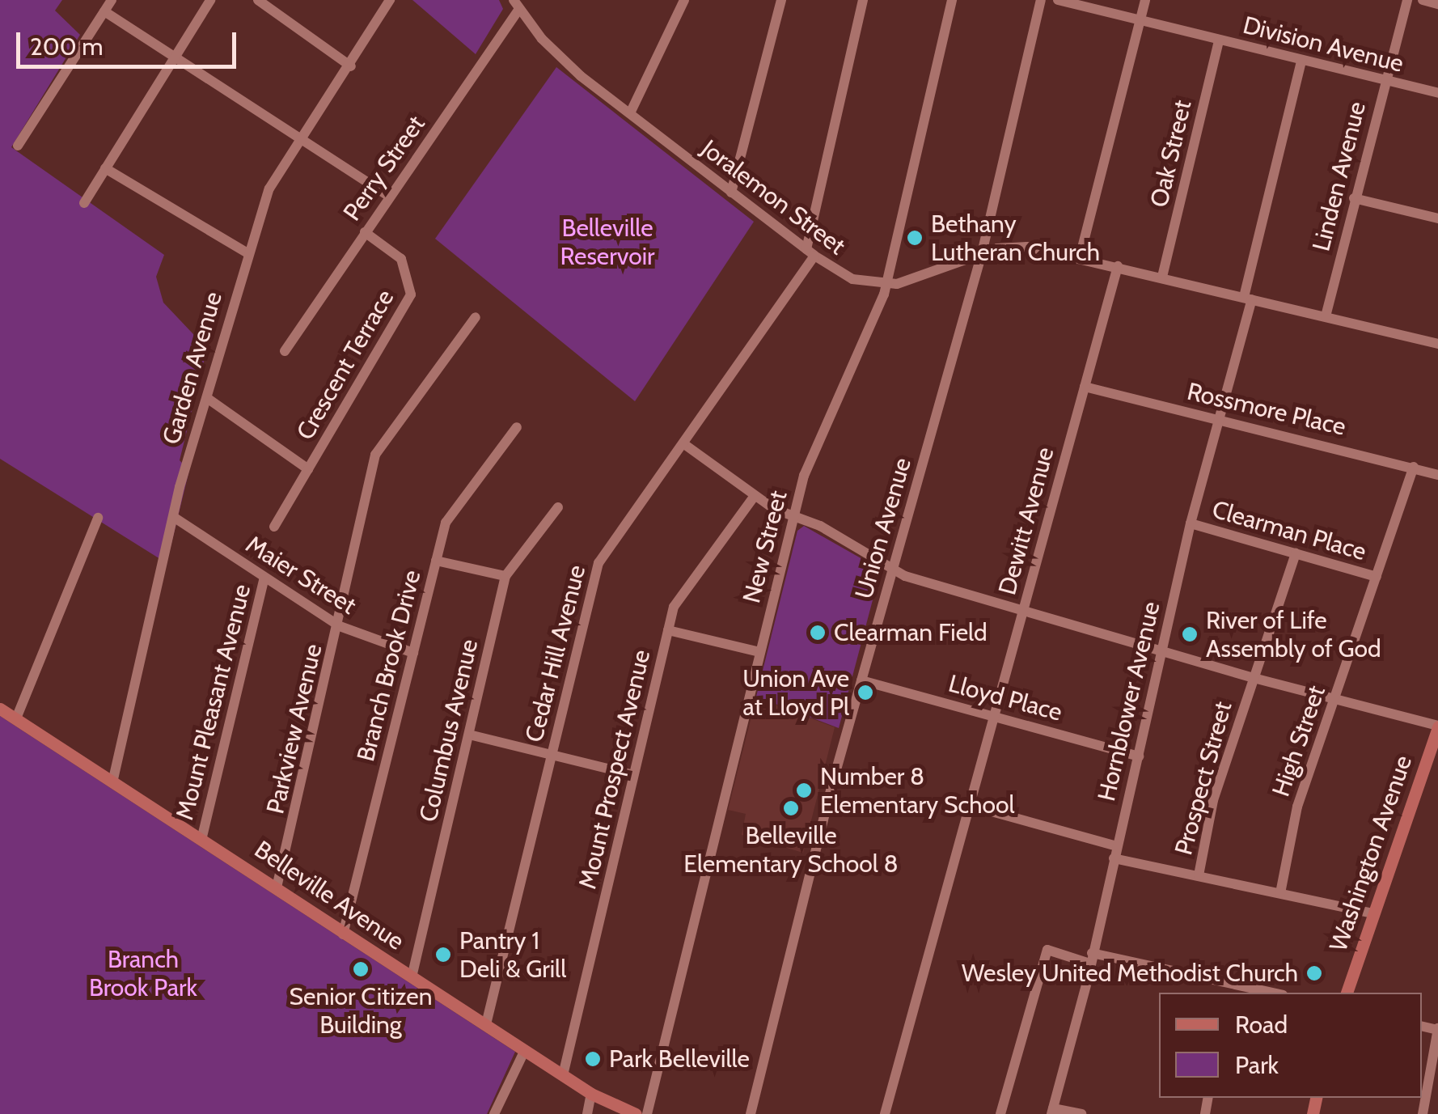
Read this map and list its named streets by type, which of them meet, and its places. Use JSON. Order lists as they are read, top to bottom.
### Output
{
  "streets": {
    "main road": ["Washington Avenue", "Belleville Avenue"],
    "street": [
      "Division Avenue",
      "Oak Street",
      "Perry Street",
      "Linden Avenue",
      "Joralemon Street",
      "Crescent Terrace",
      "Garden Avenue",
      "Rossmore Place",
      "Dewitt Avenue",
      "Union Avenue",
      "Clearman Place",
      "New Street",
      "Maier Street",
      "Cedar Hill Avenue",
      "Branch Brook Drive",
      "Lloyd Place",
      "Hornblower Avenue",
      "Mount Pleasant Avenue",
      "Parkview Avenue",
      "Columbus Avenue",
      "High Street",
      "Mount Prospect Avenue",
      "Prospect Street"
    ]
  },
  "crossings": [
    ["Division Avenue", "Oak Street"],
    ["Division Avenue", "Linden Avenue"],
    ["Division Avenue", "Hornblower Avenue"],
    ["Perry Street", "Joralemon Street"],
    ["Perry Street", "Crescent Terrace"],
    ["Joralemon Street", "New Street"],
    ["Joralemon Street", "Cedar Hill Avenue"],
    ["Garden Avenue", "Maier Street"],
    ["Garden Avenue", "Belleville Avenue"],
    ["Rossmore Place", "Dewitt Avenue"],
    ["Rossmore Place", "Hornblower Avenue"],
    ["Rossmore Place", "High Street"],
    ["Dewitt Avenue", "Lloyd Place"],
    ["Union Avenue", "Lloyd Place"],
    ["Clearman Place", "Hornblower Avenue"],
    ["Clearman Place", "High Street"],
    ["Clearman Place", "Prospect Street"],
    ["Maier Street", "Branch Brook Drive"],
    ["Maier Street", "Mount Pleasant Avenue"],
    ["Maier Street", "Parkview Avenue"],
    ["Cedar Hill Avenue", "Belleville Avenue"],
    ["Branch Brook Drive", "Belleville Avenue"],
    ["Lloyd Place", "Hornblower Avenue"],
    ["Mount Pleasant Avenue", "Belleville Avenue"],
    ["Parkview Avenue", "Belleville Avenue"],
    ["Columbus Avenue", "Belleville Avenue"],
    ["Mount Prospect Avenue", "Belleville Avenue"]
  ],
  "parks": ["Belleville Reservoir", "Branch Brook Park"],
  "places": [
    "Bethany Lutheran Church",
    "Clearman Field",
    "River of Life Assembly of God",
    "Union Ave at Lloyd Pl",
    "Number 8 Elementary School",
    "Belleville Elementary School 8",
    "Pantry 1 Deli & Grill",
    "Senior Citizen Building",
    "Wesley United Methodist Church",
    "Park Belleville"
  ],
  "legend": ["Road", "Park"],
  "scale_bar": "200 m"
}
